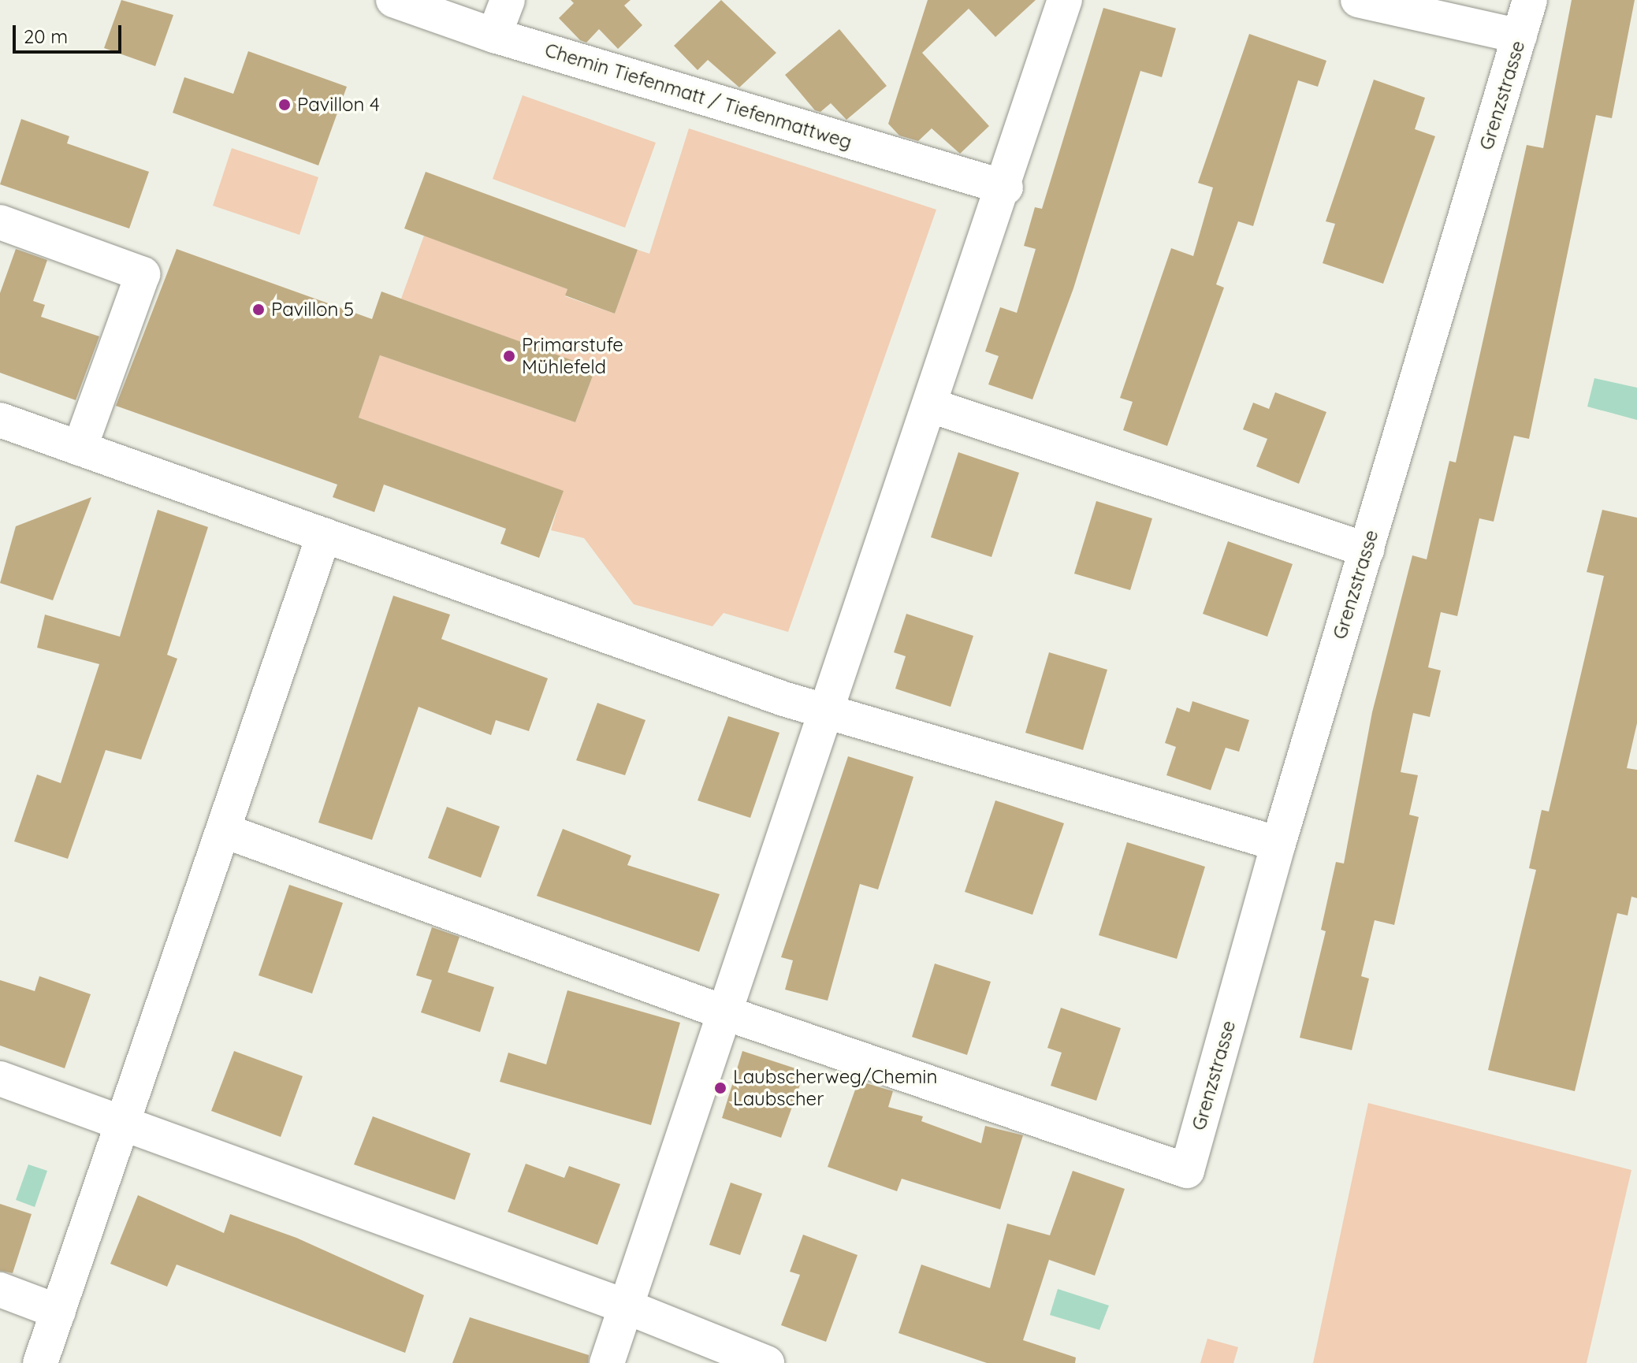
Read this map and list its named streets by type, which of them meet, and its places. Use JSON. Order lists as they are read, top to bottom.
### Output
{
  "streets": {
    "street": ["Grenzstrasse", "Chemin Tiefenmatt / Tiefenmattweg"]
  },
  "places": [
    "Pavillon 4",
    "Pavillon 5",
    "Primarstufe Mühlefeld",
    "Laubscherweg/Chemin Laubscher"
  ],
  "scale_bar": "20 m"
}
